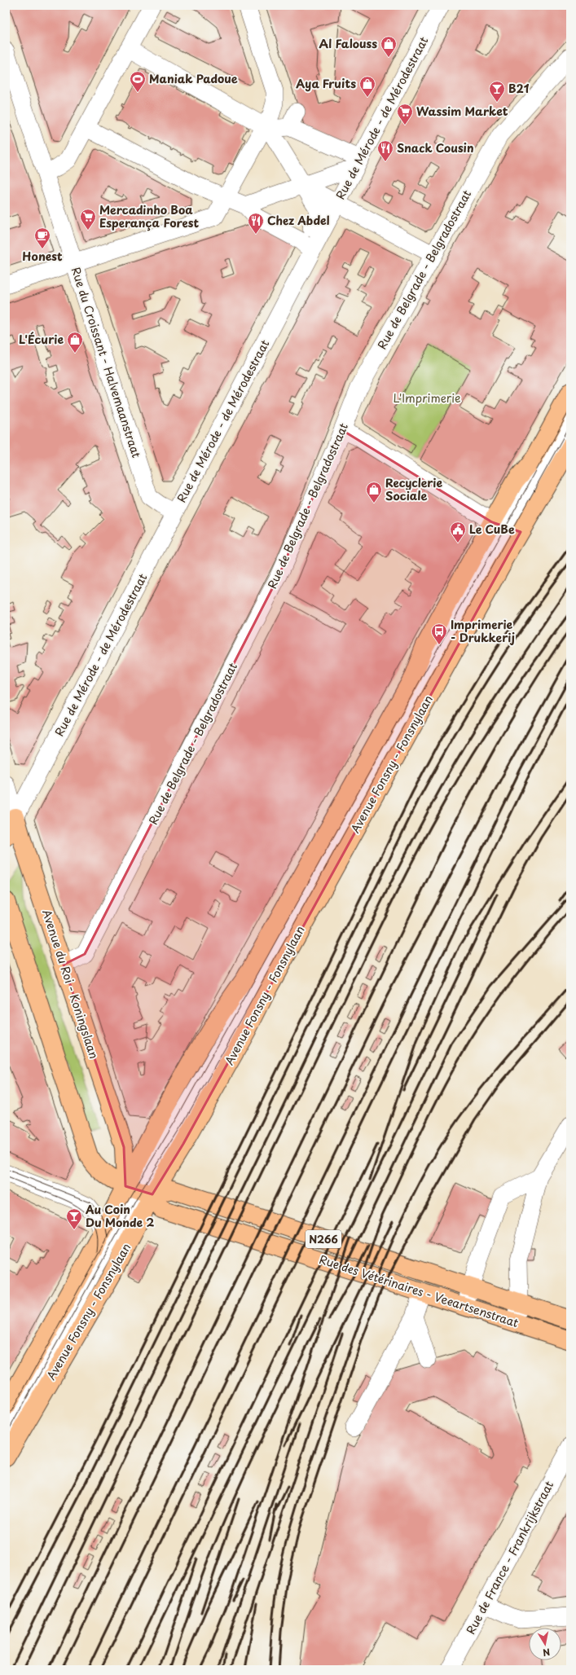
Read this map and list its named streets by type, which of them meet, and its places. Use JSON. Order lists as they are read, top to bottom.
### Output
{
  "streets": {
    "main road": [
      "Rue de Mérode - de Mérodestraat",
      "Avenue Fonsny - Fonsnylaan",
      "Avenue du Roi - Koningslaan",
      "N266",
      "Rue des Vétérinaires - Veeartsenstraat"
    ],
    "street": ["Rue de Belgrade - Belgradostraat", "Rue du Croissant - Halvemaanstraat", "Rue de France - Frankrijkstraat"]
  },
  "crossings": [
    ["Rue de Mérode - de Mérodestraat", "Rue du Croissant - Halvemaanstraat"],
    ["Rue de Mérode - de Mérodestraat", "Avenue du Roi - Koningslaan"],
    ["Rue de Belgrade - Belgradostraat", "Avenue du Roi - Koningslaan"],
    ["Avenue Fonsny - Fonsnylaan", "Avenue du Roi - Koningslaan"],
    ["Avenue Fonsny - Fonsnylaan", "Rue des Vétérinaires - Veeartsenstraat"],
    ["Avenue du Roi - Koningslaan", "Rue des Vétérinaires - Veeartsenstraat"]
  ],
  "parks": ["L'Imprimerie"],
  "places": {
    "shop": [
      "Al Falouss",
      "Aya Fruits",
      "L'Écurie",
      "Recyclerie Sociale"
    ],
    "sports": ["Maniak Padoue"],
    "bar": ["B21", "Au Coin Du Monde 2"],
    "supermarket": ["Wassim Market", "Mercadinho Boa Esperança Forest"],
    "restaurant": ["Snack Cousin", "Chez Abdel"],
    "cafe": ["Honest"],
    "public building": ["Le CuBe"],
    "bus stop": ["Imprimerie - Drukkerij"]
  },
  "north": "bottom"
}
